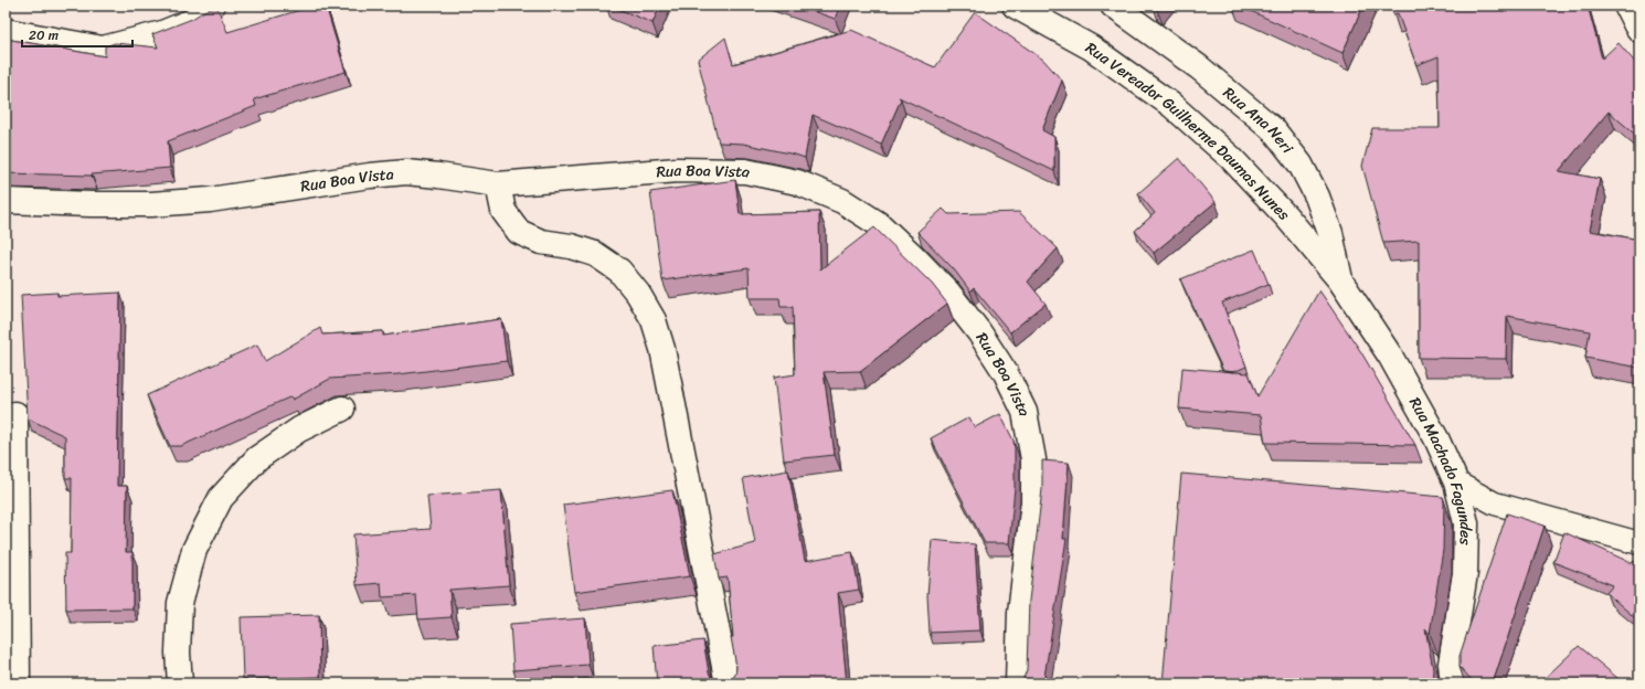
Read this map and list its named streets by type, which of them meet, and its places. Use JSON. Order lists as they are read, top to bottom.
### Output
{
  "streets": {
    "street": [
      "Rua Ana Neri",
      "Rua Vereador Guilherme Daumas Nunes",
      "Rua Boa Vista",
      "Rua Machado Fagundes"
    ]
  },
  "crossings": [
    ["Rua Ana Neri", "Rua Vereador Guilherme Daumas Nunes"],
    ["Rua Ana Neri", "Rua Machado Fagundes"],
    ["Rua Vereador Guilherme Daumas Nunes", "Rua Machado Fagundes"]
  ],
  "scale_bar": "20 m"
}
